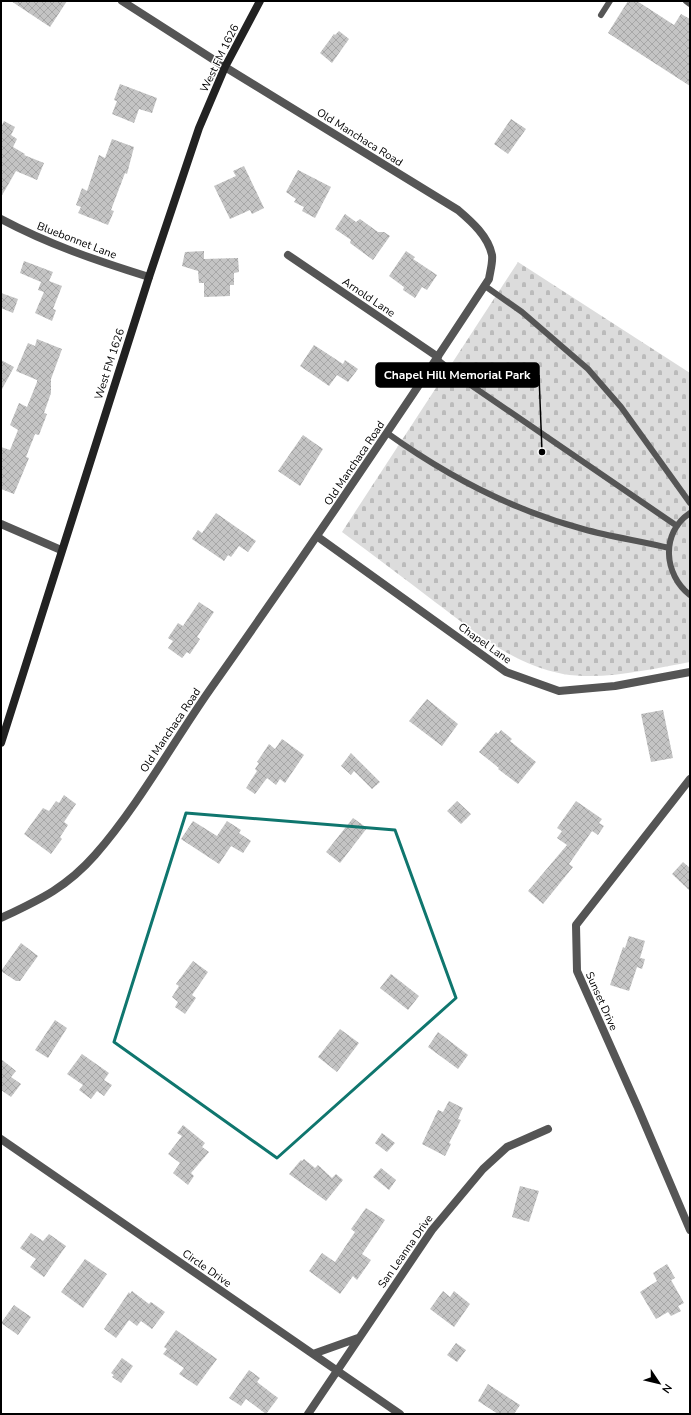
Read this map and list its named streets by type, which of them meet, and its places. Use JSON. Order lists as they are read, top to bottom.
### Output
{
  "streets": {
    "main road": ["West FM 1626"],
    "street": [
      "Old Manchaca Road",
      "Bluebonnet Lane",
      "Arnold Lane",
      "Chapel Lane",
      "Sunset Drive",
      "San Leanna Drive",
      "Circle Drive"
    ]
  },
  "crossings": [
    ["West FM 1626", "Old Manchaca Road"],
    ["West FM 1626", "Bluebonnet Lane"],
    ["Old Manchaca Road", "Arnold Lane"],
    ["Old Manchaca Road", "Chapel Lane"],
    ["San Leanna Drive", "Circle Drive"]
  ],
  "places": ["Chapel Hill Memorial Park"],
  "north": "bottom right"
}
